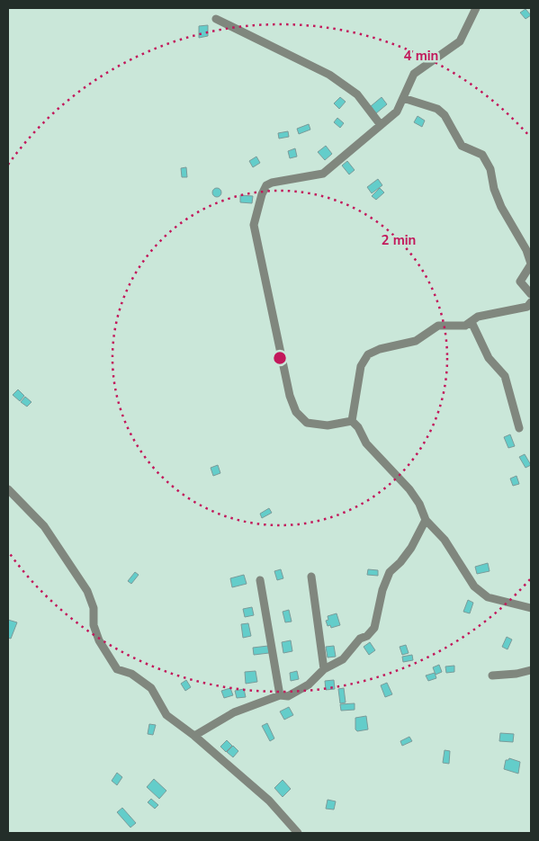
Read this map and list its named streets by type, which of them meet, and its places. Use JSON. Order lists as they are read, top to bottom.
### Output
{
  "rings": ["4 min", "2 min"]
}
